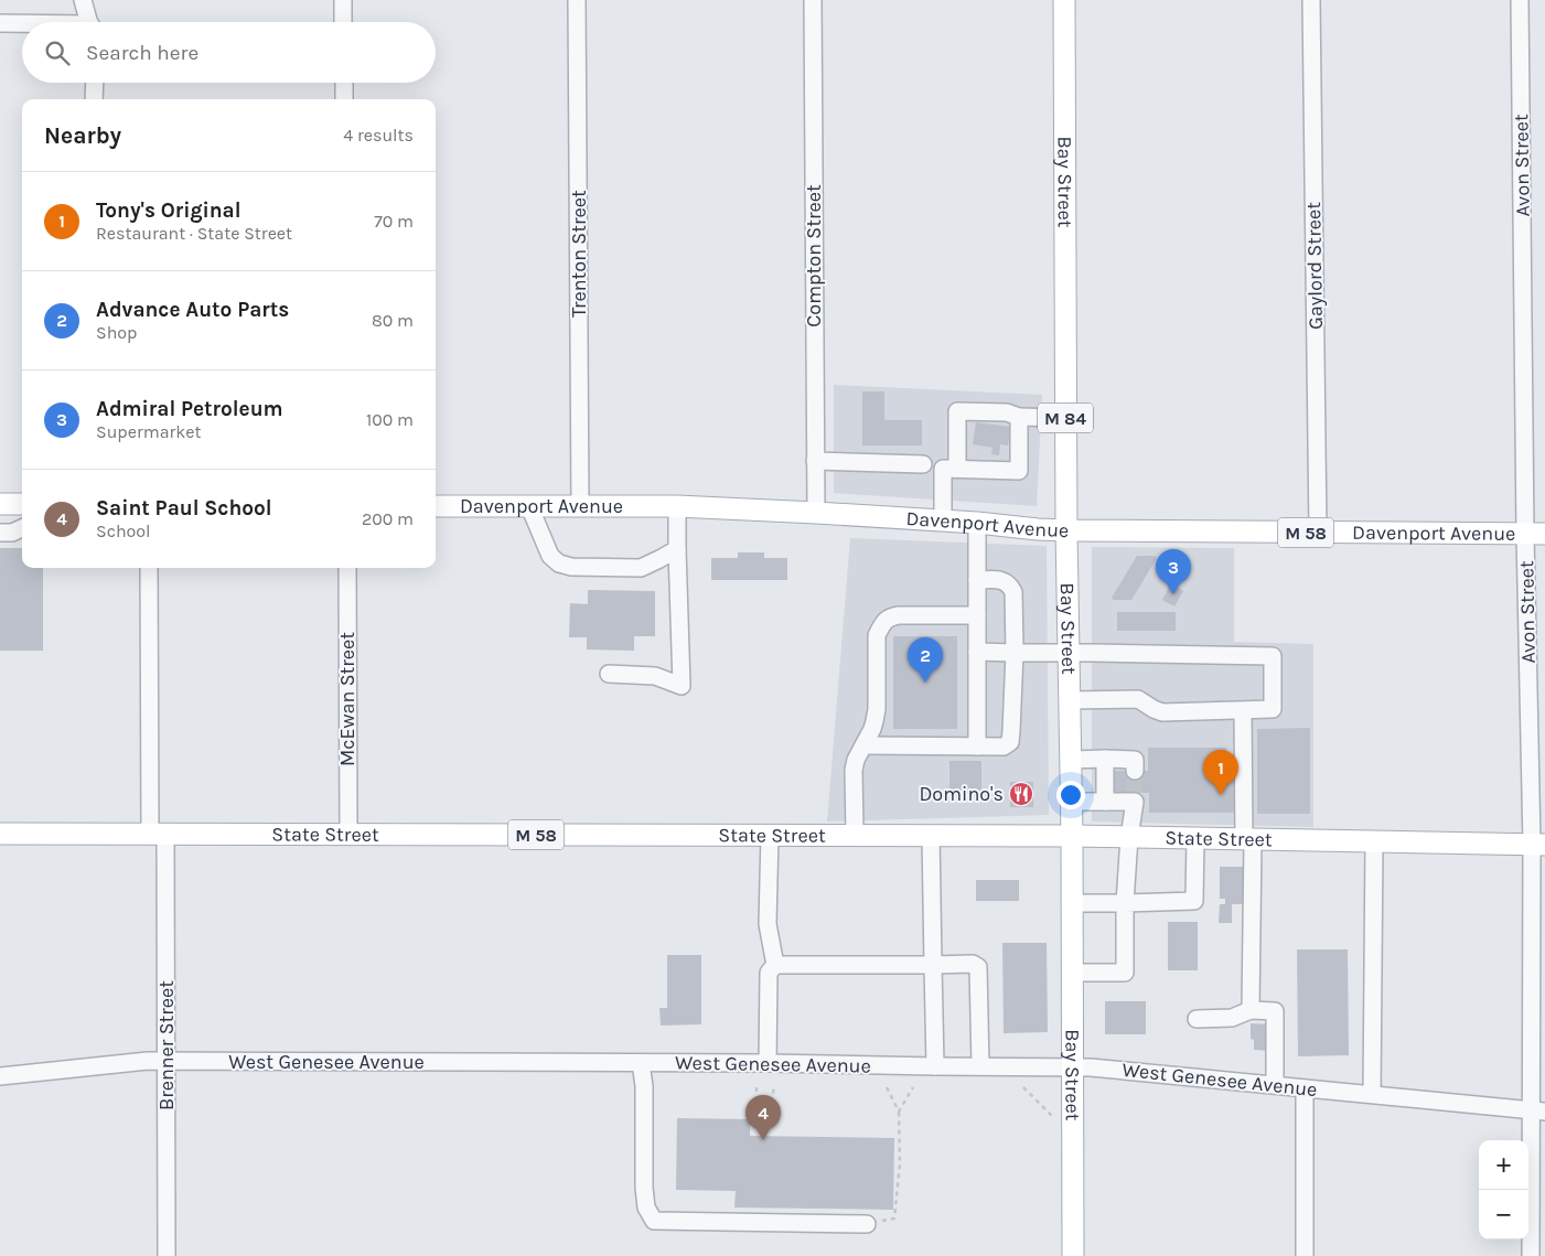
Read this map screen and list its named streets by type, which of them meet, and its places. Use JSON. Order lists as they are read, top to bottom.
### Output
{
  "streets": {
    "main road": [
      "Bay Street",
      "M 84",
      "Davenport Avenue",
      "M 58",
      "State Street"
    ],
    "street": [
      "Avon Street",
      "Trenton Street",
      "Compton Street",
      "Gaylord Street",
      "McEwan Street",
      "Brenner Street",
      "West Genesee Avenue"
    ]
  },
  "crossings": [
    ["Avon Street", "Davenport Avenue"],
    ["Avon Street", "State Street"],
    ["Avon Street", "West Genesee Avenue"],
    ["Bay Street", "Davenport Avenue"],
    ["Bay Street", "State Street"],
    ["Bay Street", "West Genesee Avenue"],
    ["Trenton Street", "Davenport Avenue"],
    ["Compton Street", "Davenport Avenue"],
    ["Gaylord Street", "Davenport Avenue"],
    ["McEwan Street", "State Street"],
    ["State Street", "Brenner Street"],
    ["Brenner Street", "West Genesee Avenue"]
  ],
  "places": {
    "restaurant": ["Domino's"]
  },
  "page": {
    "search": "Search here",
    "heading": ["Nearby", "4 results"],
    "list": [
      {
        "mark": "1",
        "name": "Tony's Original",
        "note": "Restaurant · State Street",
        "value": "70 m"
      },
      {
        "mark": "2",
        "name": "Advance Auto Parts",
        "note": "Shop",
        "value": "80 m"
      },
      {
        "mark": "3",
        "name": "Admiral Petroleum",
        "note": "Supermarket",
        "value": "100 m"
      },
      {
        "mark": "4",
        "name": "Saint Paul School",
        "note": "School",
        "value": "200 m"
      }
    ],
    "pins": [
      "3",
      "2",
      "1",
      "4"
    ],
    "map_buttons": ["+", "−"]
  }
}
